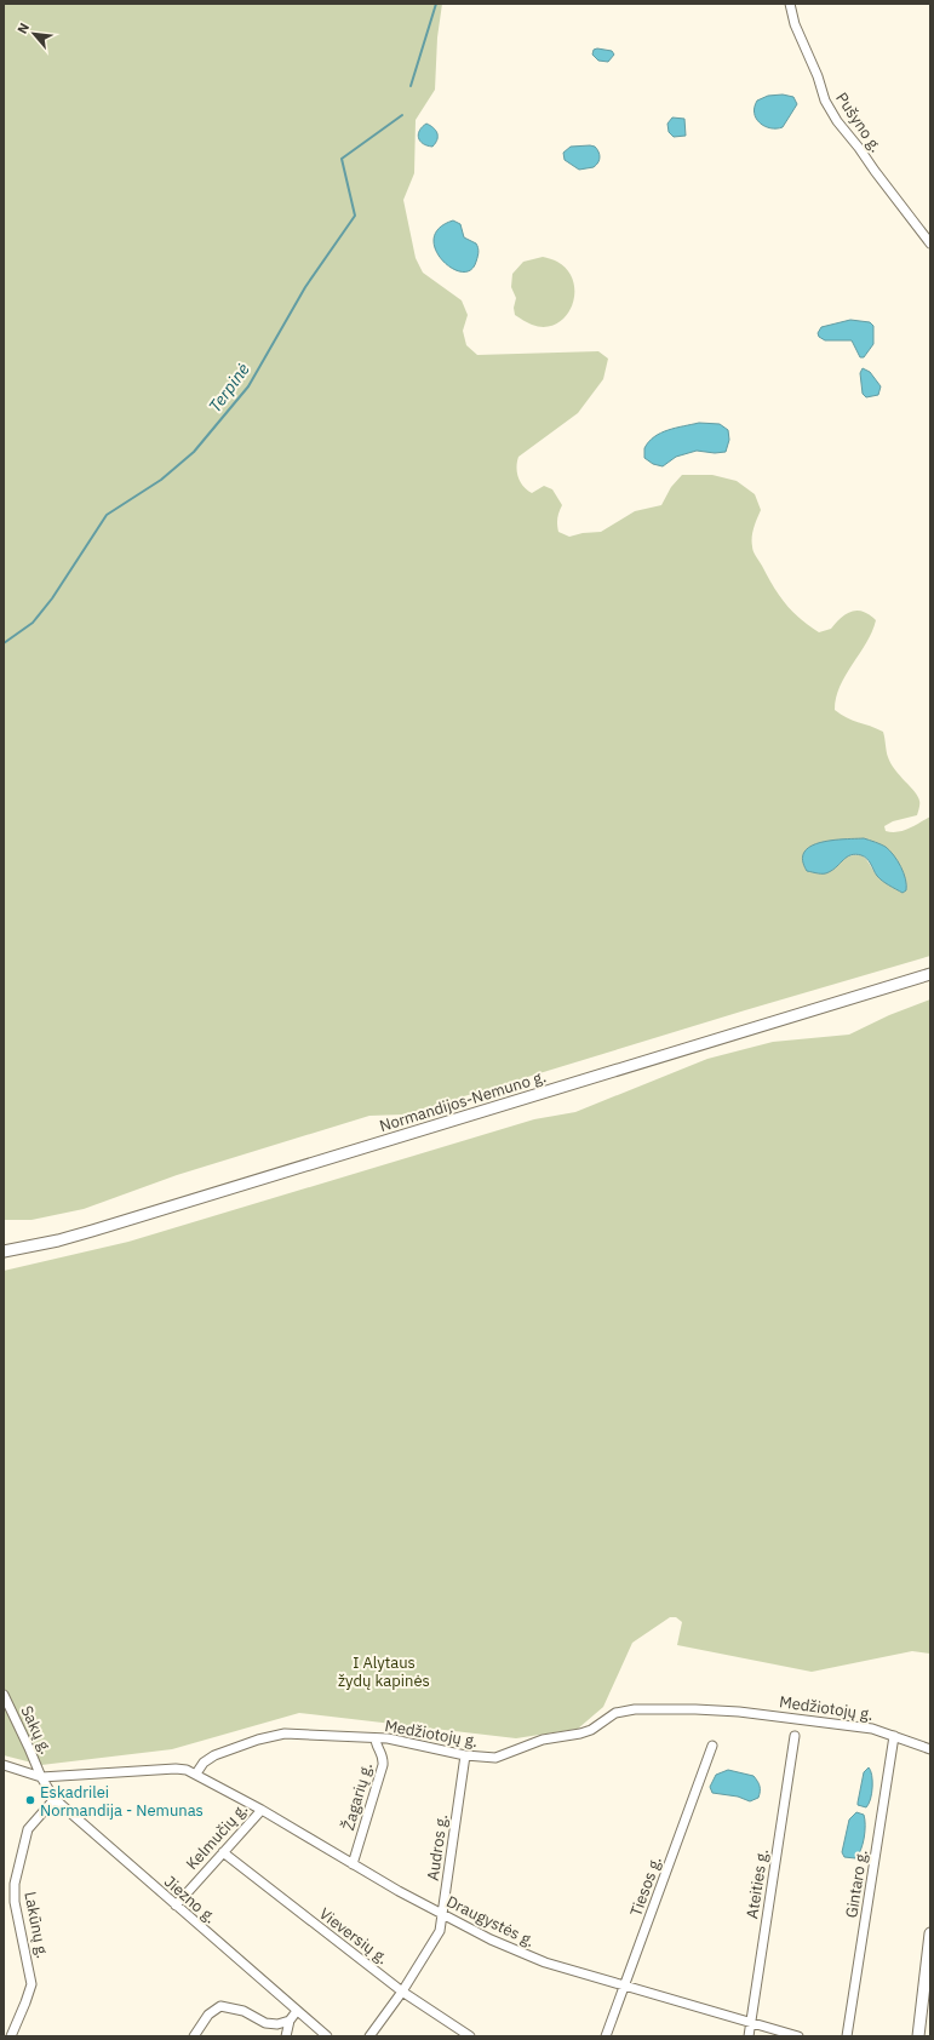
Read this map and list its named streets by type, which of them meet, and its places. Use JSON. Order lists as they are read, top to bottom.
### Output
{
  "streets": {
    "main road": ["Normandijos-Nemuno g."],
    "street": [
      "Pušyno g.",
      "Medžiotojų g.",
      "Sakų g.",
      "Žagarių g.",
      "Kelmučių g.",
      "Audros g.",
      "Ateities g.",
      "Gintaro g.",
      "Tiesos g.",
      "Jiezno g.",
      "Draugystės g.",
      "Lakūnų g.",
      "Vieversių g."
    ]
  },
  "crossings": [
    ["Medžiotojų g.", "Žagarių g."],
    ["Medžiotojų g.", "Audros g."],
    ["Medžiotojų g.", "Gintaro g."],
    ["Medžiotojų g.", "Draugystės g."],
    ["Sakų g.", "Jiezno g."],
    ["Žagarių g.", "Draugystės g."],
    ["Kelmučių g.", "Jiezno g."],
    ["Kelmučių g.", "Draugystės g."],
    ["Kelmučių g.", "Vieversių g."],
    ["Audros g.", "Draugystės g."],
    ["Audros g.", "Vieversių g."],
    ["Ateities g.", "Draugystės g."],
    ["Tiesos g.", "Draugystės g."],
    ["Jiezno g.", "Lakūnų g."]
  ],
  "water": ["Terpinė"],
  "parks": ["I Alytaus žydų kapinės"],
  "places": ["Eskadrilei Normandija - Nemunas"],
  "north": "top left"
}
